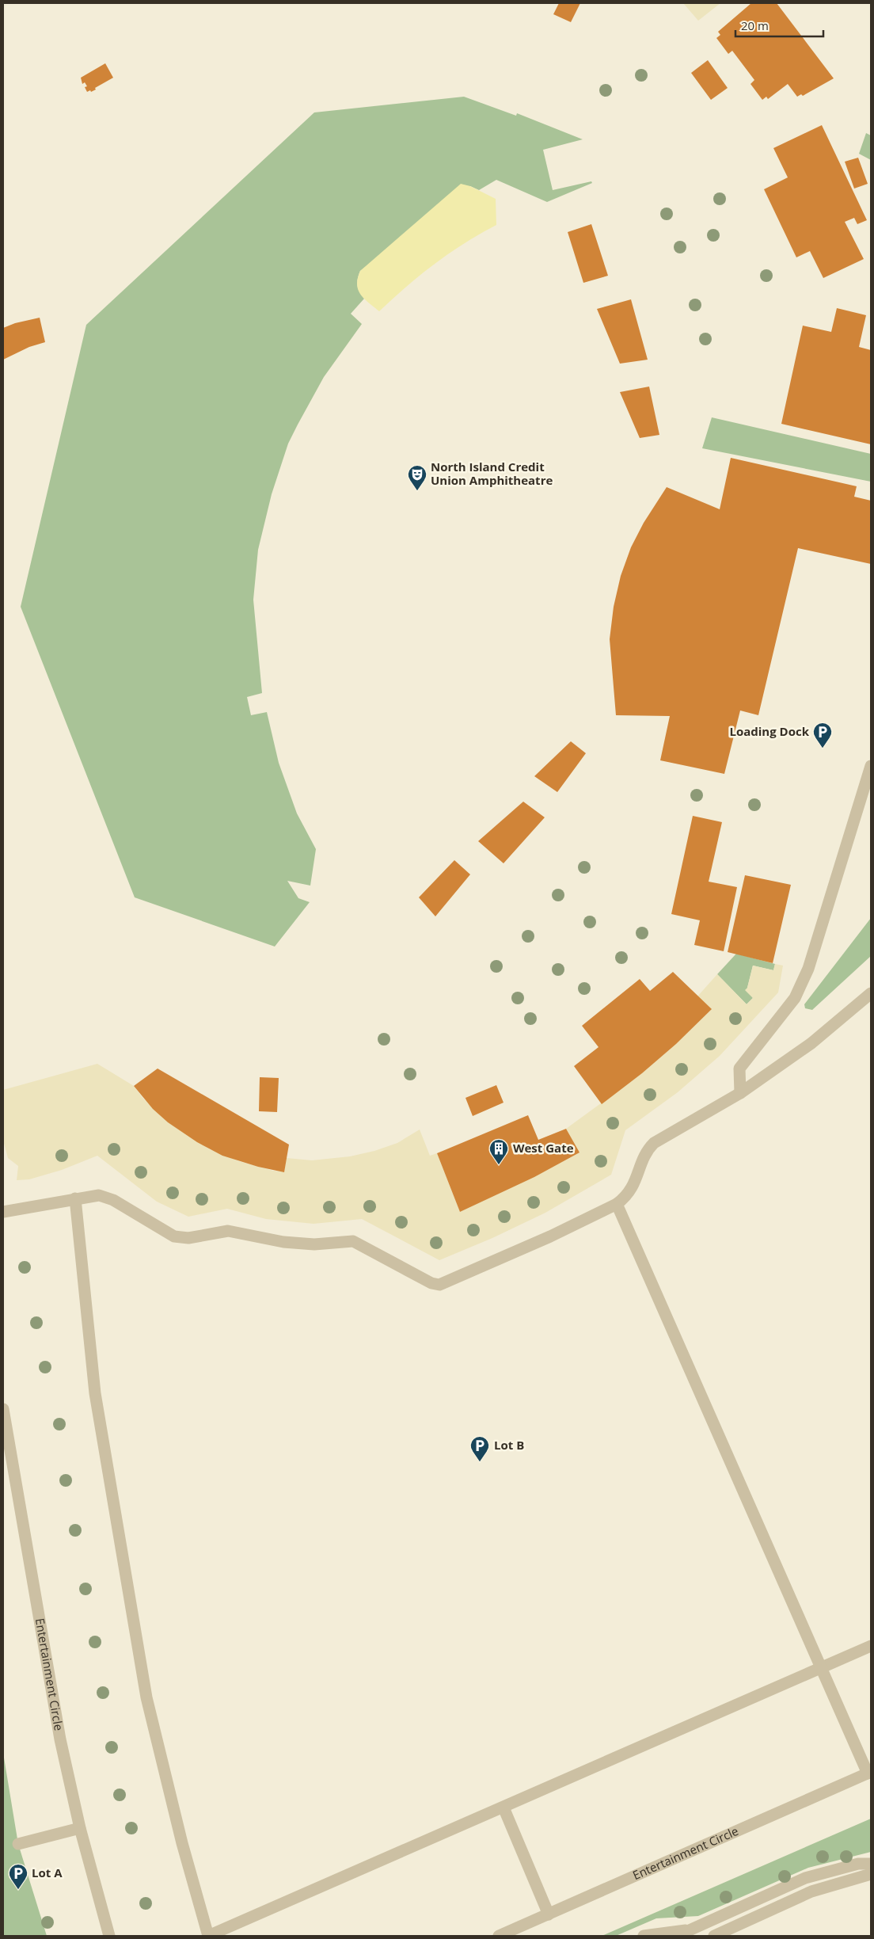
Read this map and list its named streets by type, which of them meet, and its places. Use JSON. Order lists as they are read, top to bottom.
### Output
{
  "streets": {
    "street": ["Entertainment Circle"]
  },
  "places": {
    "theatre": ["North Island Credit Union Amphitheatre"],
    "parking": ["Loading Dock", "Lot B", "Lot A"],
    "building": ["West Gate"]
  },
  "scale_bar": "20 m"
}
